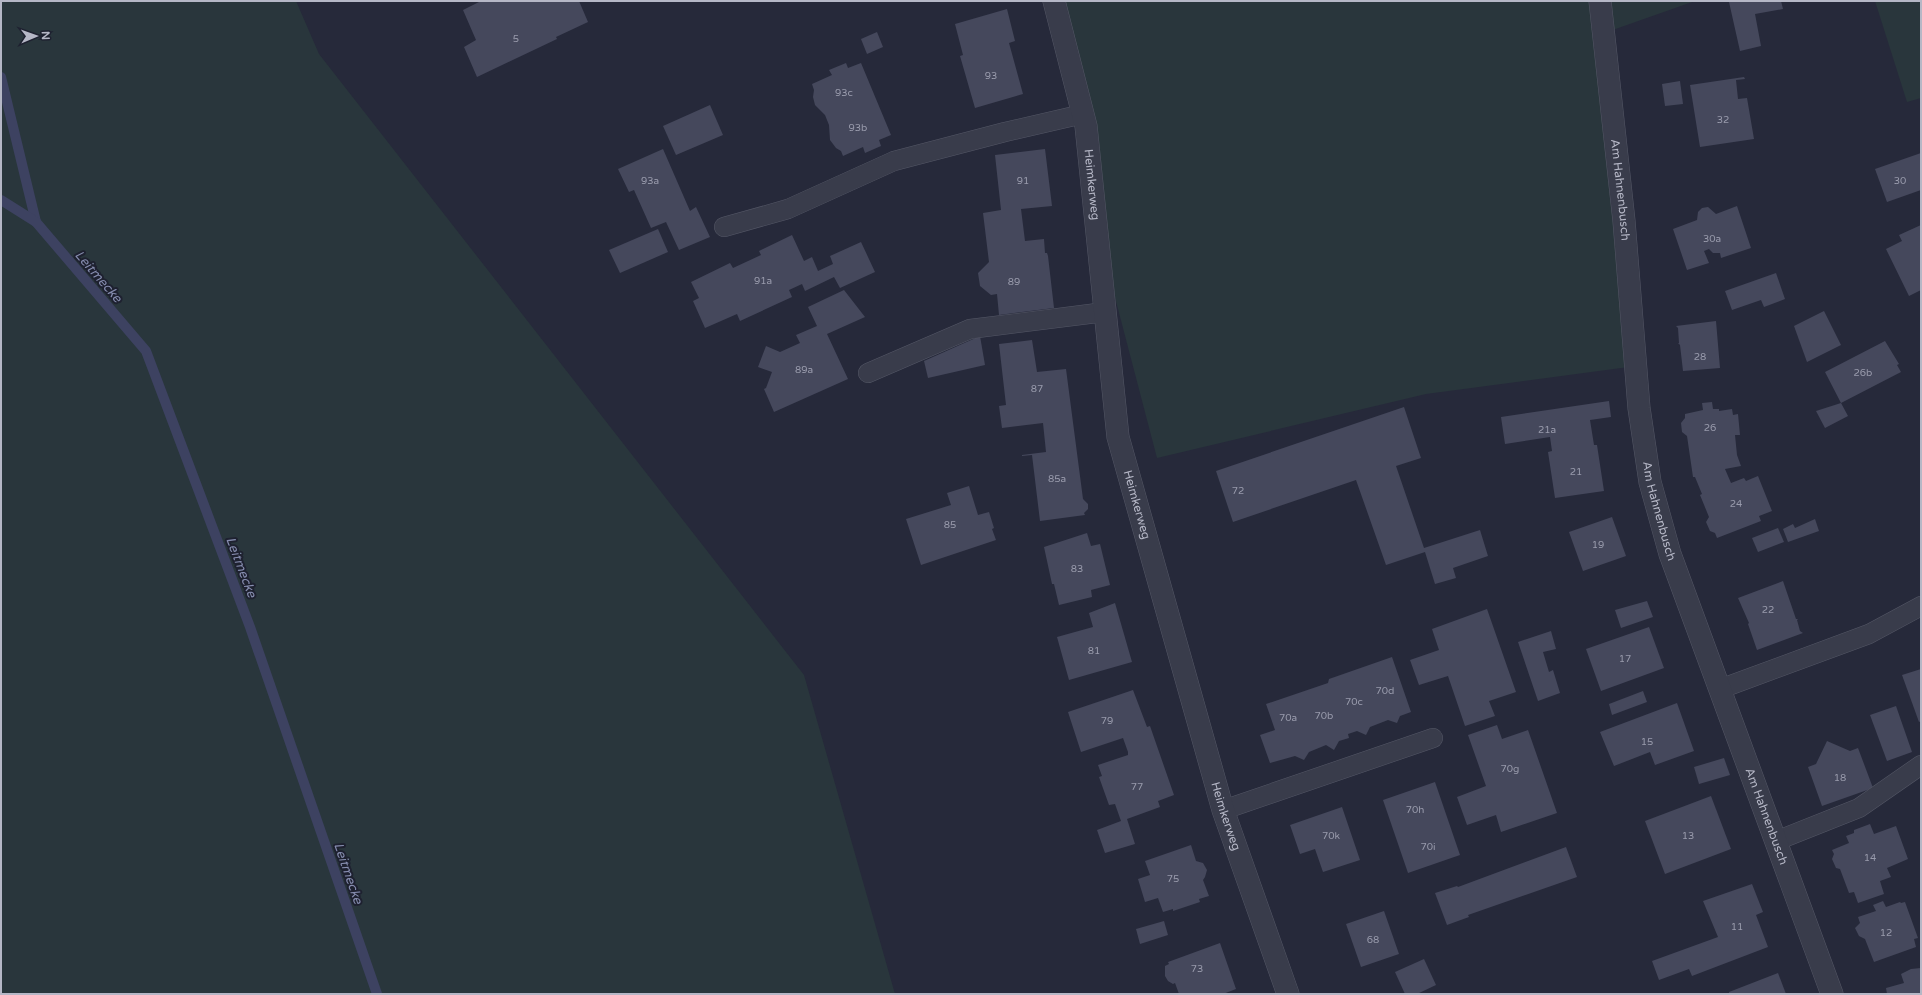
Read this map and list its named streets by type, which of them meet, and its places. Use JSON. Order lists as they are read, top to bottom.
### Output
{
  "streets": {
    "street": ["Heimkerweg", "Am Hahnenbusch"]
  },
  "water": ["Leitmecke"],
  "house_numbers": [
    "5",
    "93",
    "93c",
    "32",
    "93b",
    "93a",
    "91",
    "30",
    "30a",
    "91a",
    "89",
    "28",
    "89a",
    "26b",
    "87",
    "26",
    "21a",
    "21",
    "85a",
    "72",
    "24",
    "85",
    "19",
    "83",
    "22",
    "81",
    "17",
    "70d",
    "70c",
    "70b",
    "70a",
    "79",
    "15",
    "70g",
    "18",
    "77",
    "70h",
    "70k",
    "13",
    "70i",
    "14",
    "75",
    "11",
    "12",
    "68",
    "73"
  ],
  "north": "right"
}
